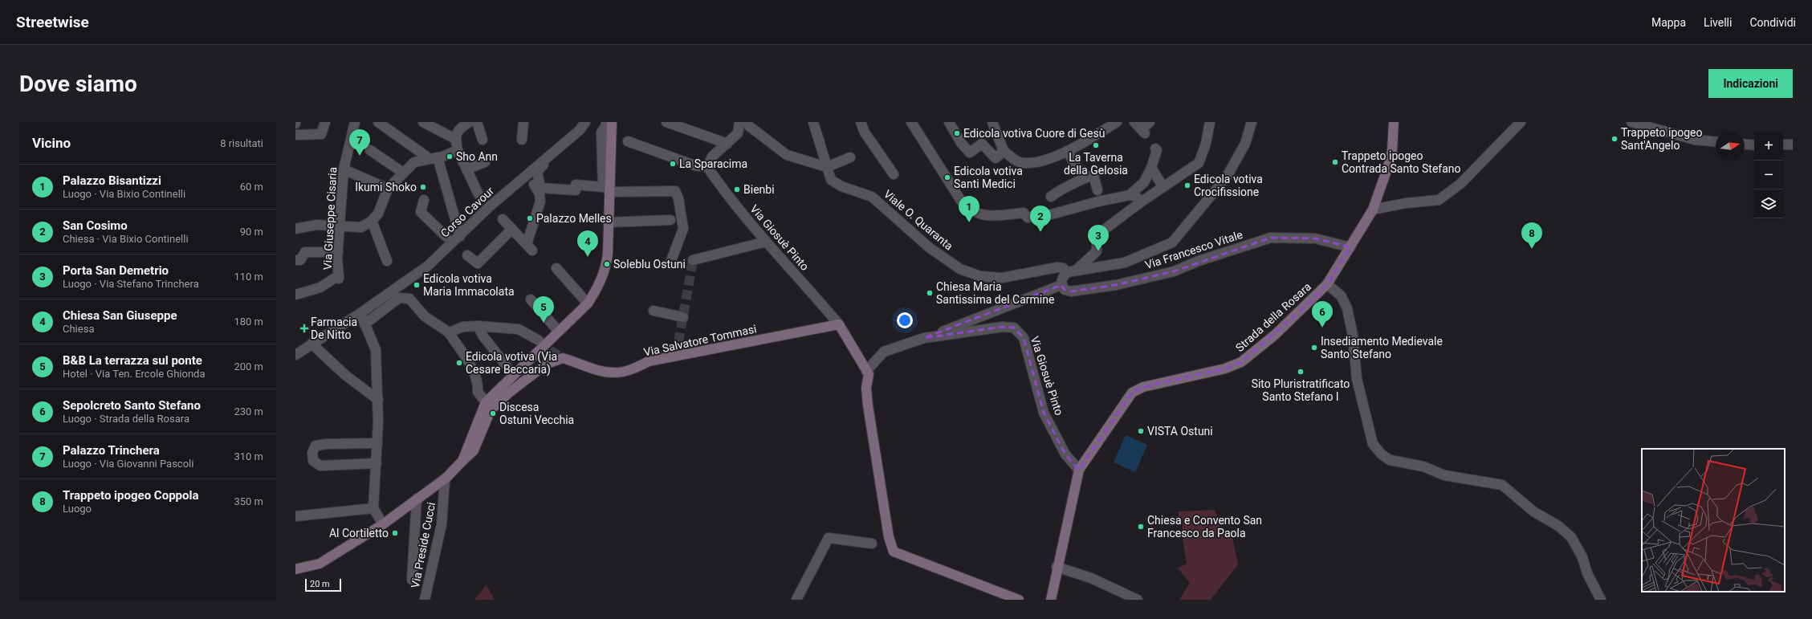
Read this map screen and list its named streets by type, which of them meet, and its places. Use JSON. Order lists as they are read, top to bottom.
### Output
{
  "streets": {
    "street": [
      "Corso Cavour",
      "Via Giuseppe Cisaria",
      "Viale O. Quaranta",
      "Via Giosuè Pinto",
      "Via Francesco Vitale",
      "Strada della Rosara",
      "Via Salvatore Tommasi",
      "Via Preside Cucci"
    ]
  },
  "crossings": [
    ["Via Giosuè Pinto", "Strada della Rosara"],
    ["Via Giosuè Pinto", "Via Salvatore Tommasi"],
    ["Via Francesco Vitale", "Strada della Rosara"],
    ["Via Salvatore Tommasi", "Via Preside Cucci"]
  ],
  "places": {
    "other": [
      "Edicola votiva Cuore di Gesù",
      "Trappeto ipogeo Sant'Angelo",
      "La Taverna della Gelosia",
      "Sho Ann",
      "Trappeto ipogeo Contrada Santo Stefano",
      "La Sparacima",
      "Edicola votiva Santi Medici",
      "Edicola votiva Crocifissione",
      "Ikumi Shoko",
      "Bienbi",
      "Palazzo Melles",
      "Soleblu Ostuni",
      "Edicola votiva Maria Immacolata",
      "Chiesa Maria Santissima del Carmine",
      "Insediamento Medievale Santo Stefano",
      "Edicola votiva (Via Cesare Beccaria)",
      "Sito Pluristratificato Santo Stefano I",
      "Discesa Ostuni Vecchia",
      "VISTA Ostuni",
      "Chiesa e Convento San Francesco da Paola",
      "Al Cortiletto"
    ],
    "health": ["Farmacia De Nitto"]
  },
  "scale_bar": "20 m",
  "north": "right",
  "page": {
    "header": "Streetwise",
    "nav": ["Mappa", "Livelli", "Condividi"],
    "buttons": "Indicazioni",
    "title": "Dove siamo",
    "heading": ["Vicino", "8 risultati"],
    "pins": [
      "7",
      "1",
      "2",
      "8",
      "3",
      "4",
      "5",
      "6"
    ],
    "map_buttons": ["+", "−"],
    "list": [
      {
        "mark": "1",
        "name": "Palazzo Bisantizzi",
        "note": "Luogo · Via Bixio Continelli",
        "value": "60 m"
      },
      {
        "mark": "2",
        "name": "San Cosimo",
        "note": "Chiesa · Via Bixio Continelli",
        "value": "90 m"
      },
      {
        "mark": "3",
        "name": "Porta San Demetrio",
        "note": "Luogo · Via Stefano Trinchera",
        "value": "110 m"
      },
      {
        "mark": "4",
        "name": "Chiesa San Giuseppe",
        "note": "Chiesa",
        "value": "180 m"
      },
      {
        "mark": "5",
        "name": "B&B La terrazza sul ponte",
        "note": "Hotel · Via Ten. Ercole Ghionda",
        "value": "200 m"
      },
      {
        "mark": "6",
        "name": "Sepolcreto Santo Stefano",
        "note": "Luogo · Strada della Rosara",
        "value": "230 m"
      },
      {
        "mark": "7",
        "name": "Palazzo Trinchera",
        "note": "Luogo · Via Giovanni Pascoli",
        "value": "310 m"
      },
      {
        "mark": "8",
        "name": "Trappeto ipogeo Coppola",
        "note": "Luogo",
        "value": "350 m"
      }
    ],
    "scale": "20 m"
  }
}
